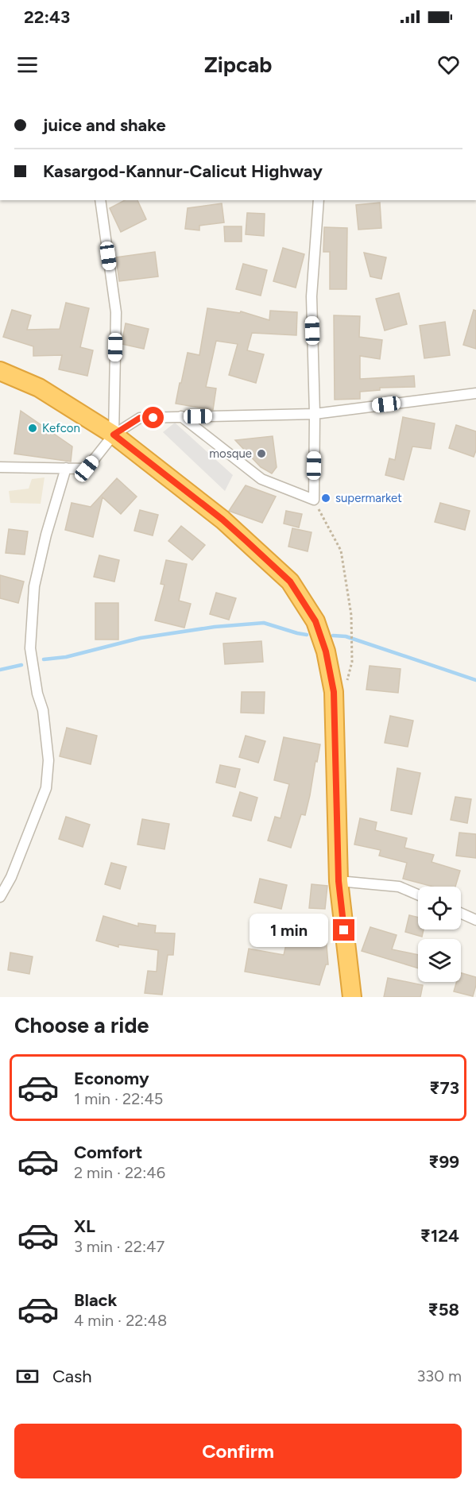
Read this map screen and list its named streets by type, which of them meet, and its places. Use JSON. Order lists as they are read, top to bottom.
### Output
{
  "places": ["Kefcon", "mosque", "supermarket"],
  "page": {
    "status": "22:43",
    "header": "Zipcab",
    "banner": ["juice and shake", "Kasargod-Kannur-Calicut Highway"],
    "bubble": "1 min",
    "heading": "Choose a ride",
    "list": [
      {
        "name": "Economy",
        "note": "1 min · 22:45",
        "value": "₹73"
      },
      {
        "name": "Comfort",
        "note": "2 min · 22:46",
        "value": "₹99"
      },
      {
        "name": "XL",
        "note": "3 min · 22:47",
        "value": "₹124"
      },
      {
        "name": "Black",
        "note": "4 min · 22:48",
        "value": "₹58"
      }
    ],
    "pay": ["Cash", "330 m"],
    "buttons": "Confirm"
  }
}
